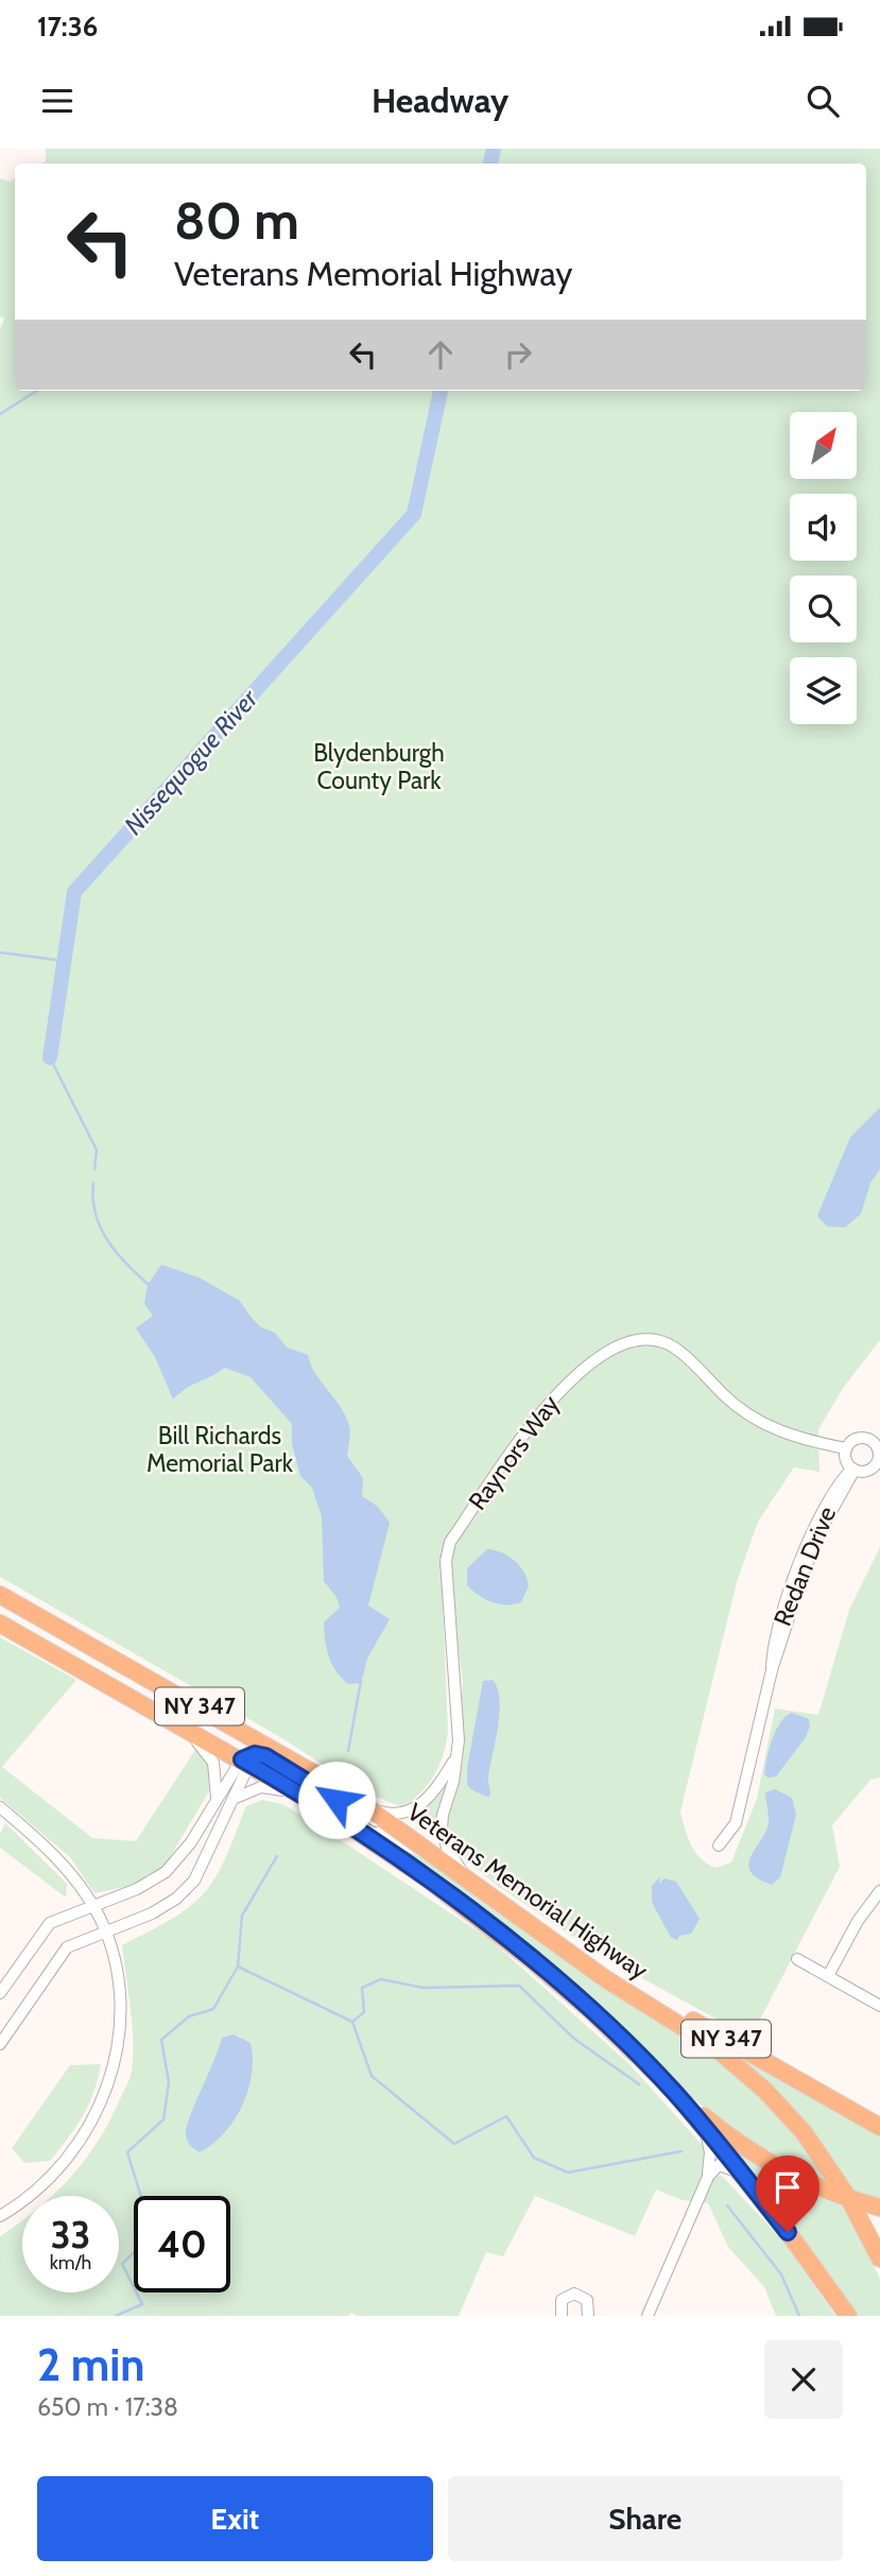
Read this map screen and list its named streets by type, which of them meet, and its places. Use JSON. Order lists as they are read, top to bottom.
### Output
{
  "streets": {
    "highway": ["NY 347", "Veterans Memorial Highway"],
    "street": ["Raynors Way", "Redan Drive"]
  },
  "crossings": [
    ["Raynors Way", "Redan Drive"],
    ["Raynors Way", "Veterans Memorial Highway"],
    ["NY 347", "Veterans Memorial Highway"]
  ],
  "water": ["Nissequogue River"],
  "parks": ["Blydenburgh County Park", "Bill Richards Memorial Park"],
  "north": "top right",
  "page": {
    "status": "17:36",
    "header": "Headway",
    "turn": ["80 m", "Veterans Memorial Highway"],
    "speed": "33 km/h",
    "limit": "40",
    "heading": ["2 min", "650 m · 17:38"],
    "buttons": ["Exit", "Share"]
  }
}
